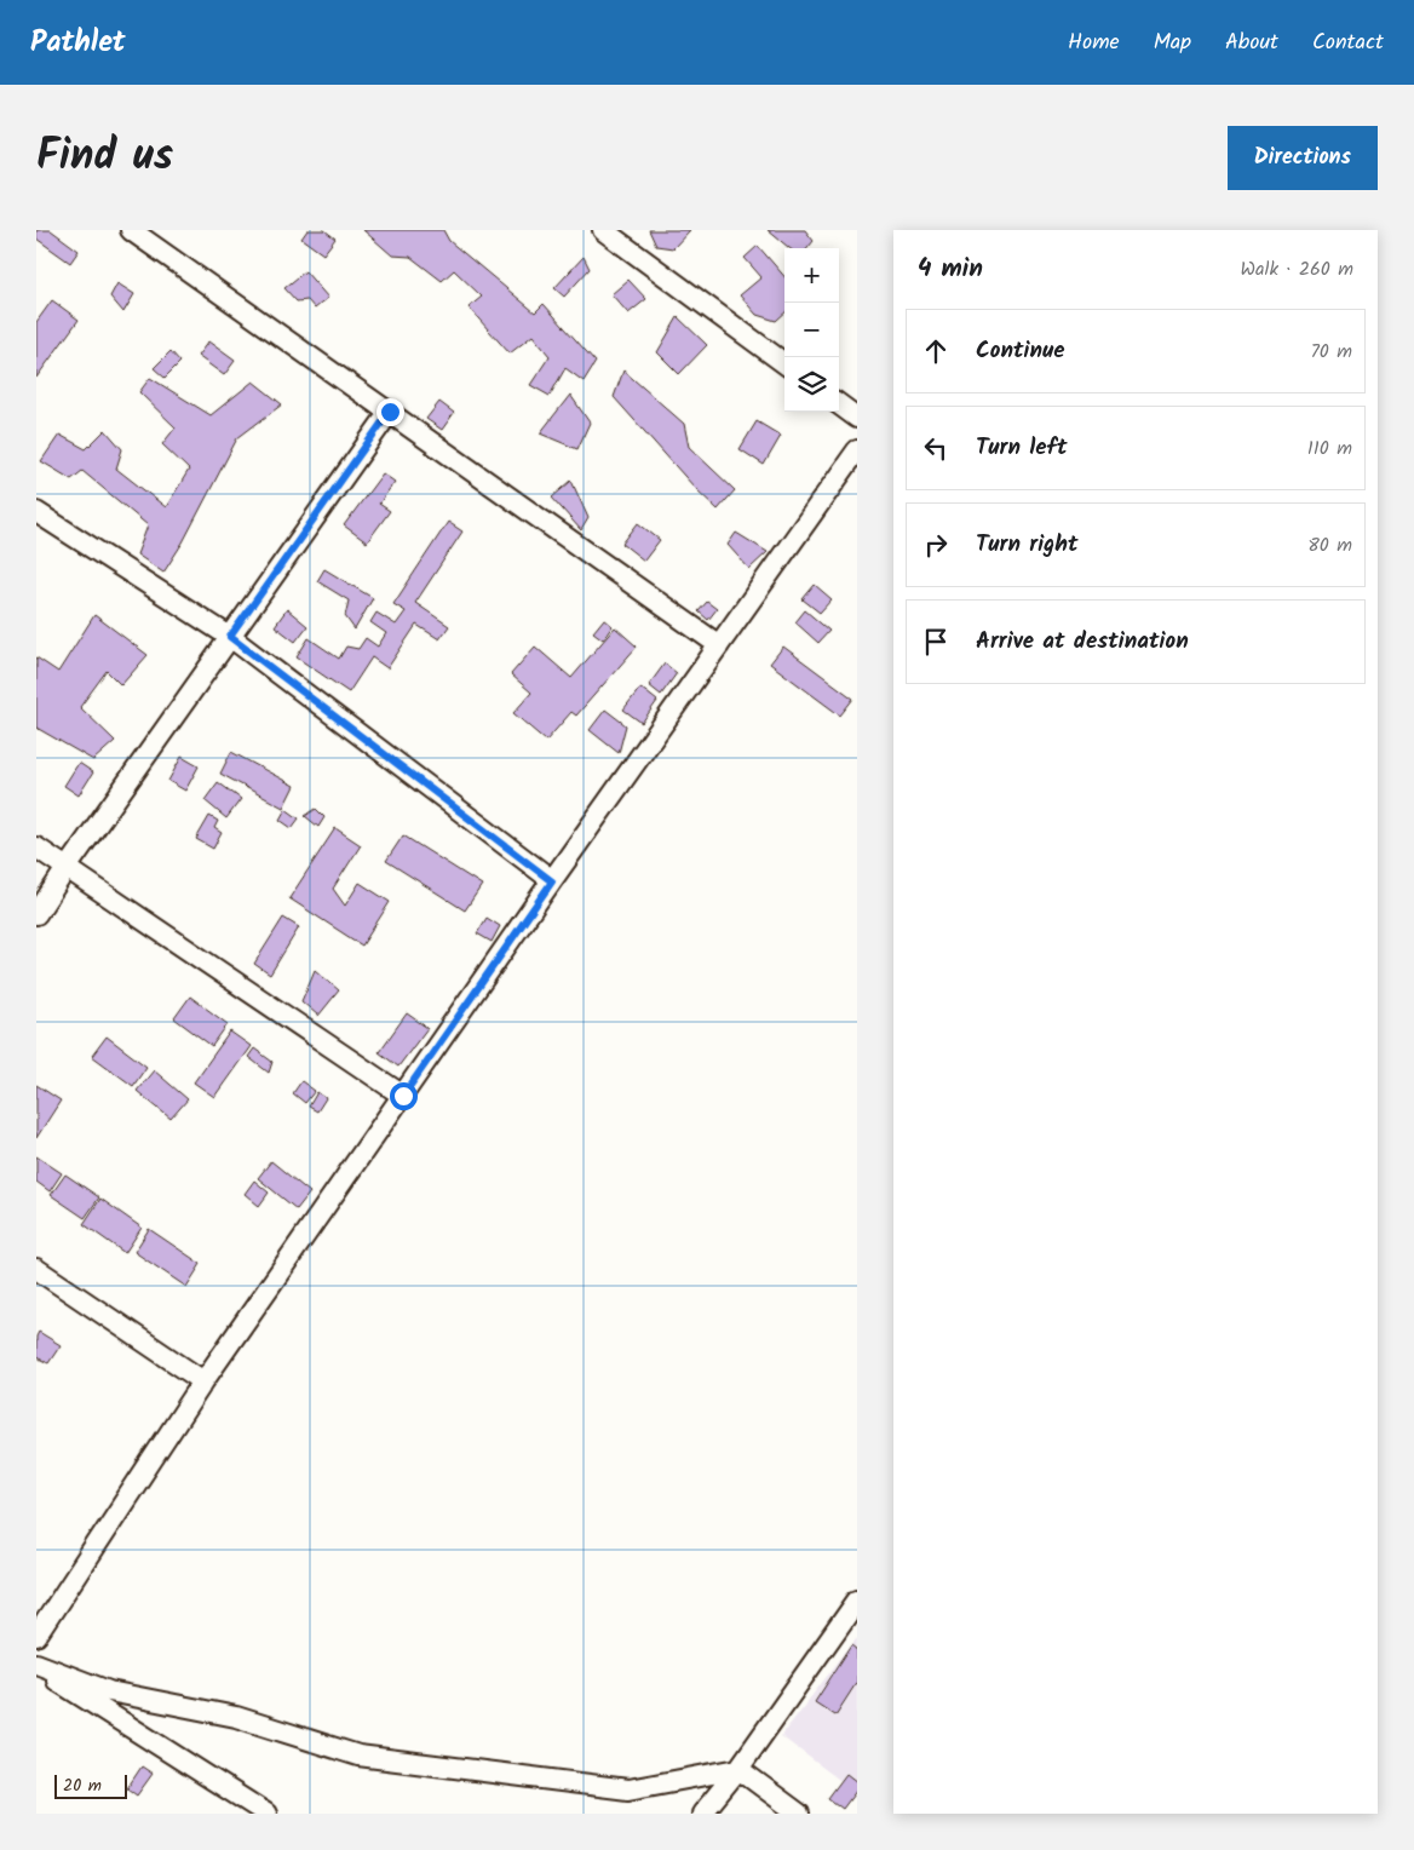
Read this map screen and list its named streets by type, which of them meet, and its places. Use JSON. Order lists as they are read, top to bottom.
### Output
{
  "scale_bar": "20 m",
  "page": {
    "header": "Pathlet",
    "nav": [
      "Home",
      "Map",
      "About",
      "Contact"
    ],
    "title": "Find us",
    "buttons": "Directions",
    "heading": ["4 min", "Walk · 260 m"],
    "map_buttons": ["+", "−"],
    "list": [
      ["Continue", "70 m"],
      ["Turn left", "110 m"],
      ["Turn right", "80 m"],
      "Arrive at destination"
    ],
    "scale": "20 m"
  }
}
